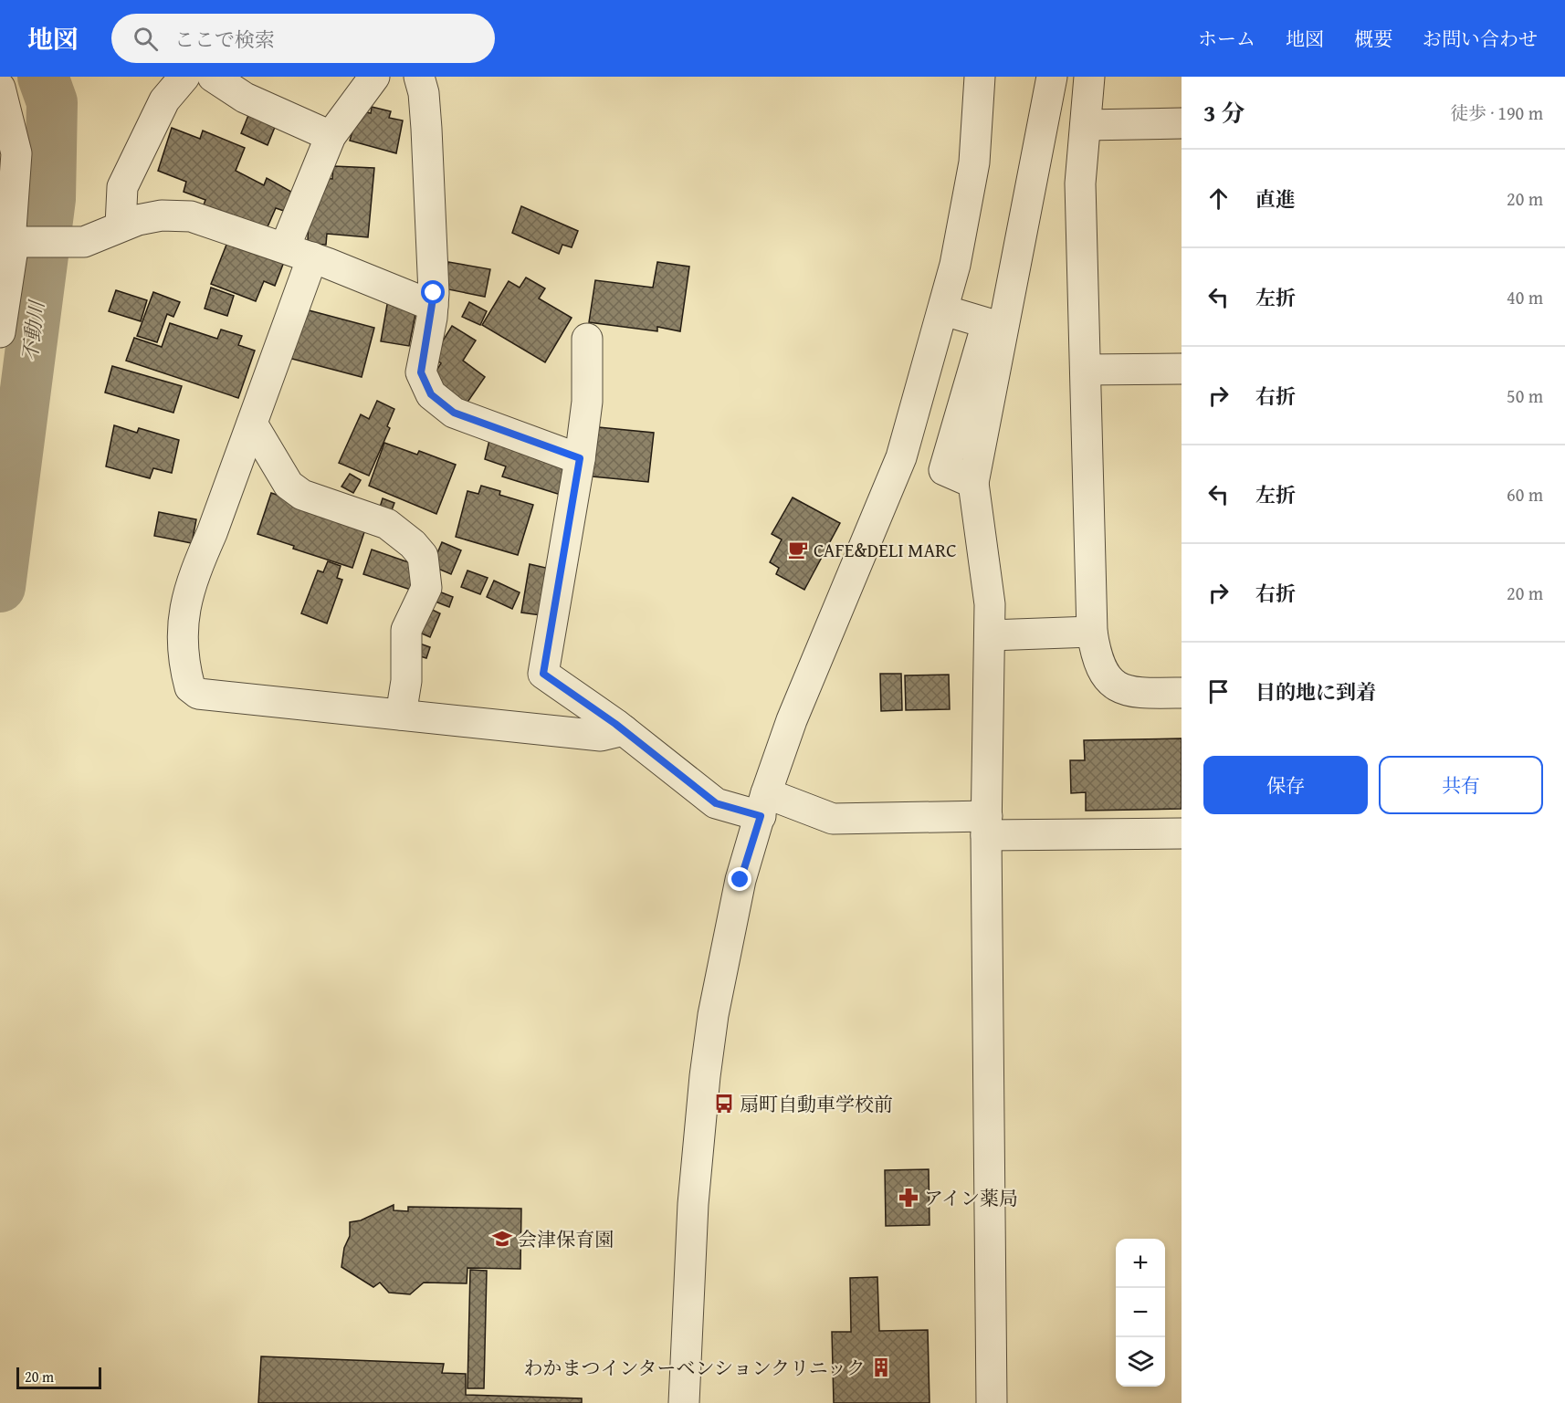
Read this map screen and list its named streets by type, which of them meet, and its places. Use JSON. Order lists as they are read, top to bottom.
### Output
{
  "water": ["不動川"],
  "places": {
    "cafe": ["CAFE&DELI MARC"],
    "bus stop": ["扇町自動車学校前"],
    "pharmacy": ["アイン薬局"],
    "school or university": ["会津保育園"],
    "building": ["わかまつインターベンションクリニック"]
  },
  "scale_bar": "20 m",
  "page": {
    "header": "地図",
    "search": "ここで検索",
    "nav": [
      "ホーム",
      "地図",
      "概要",
      "お問い合わせ"
    ],
    "heading": ["3 分", "徒歩 · 190 m"],
    "list": [
      ["直進", "20 m"],
      ["左折", "40 m"],
      ["右折", "50 m"],
      ["左折", "60 m"],
      ["右折", "20 m"],
      "目的地に到着"
    ],
    "buttons": ["保存", "共有"],
    "map_buttons": ["+", "−"],
    "scale": "20 m"
  }
}
